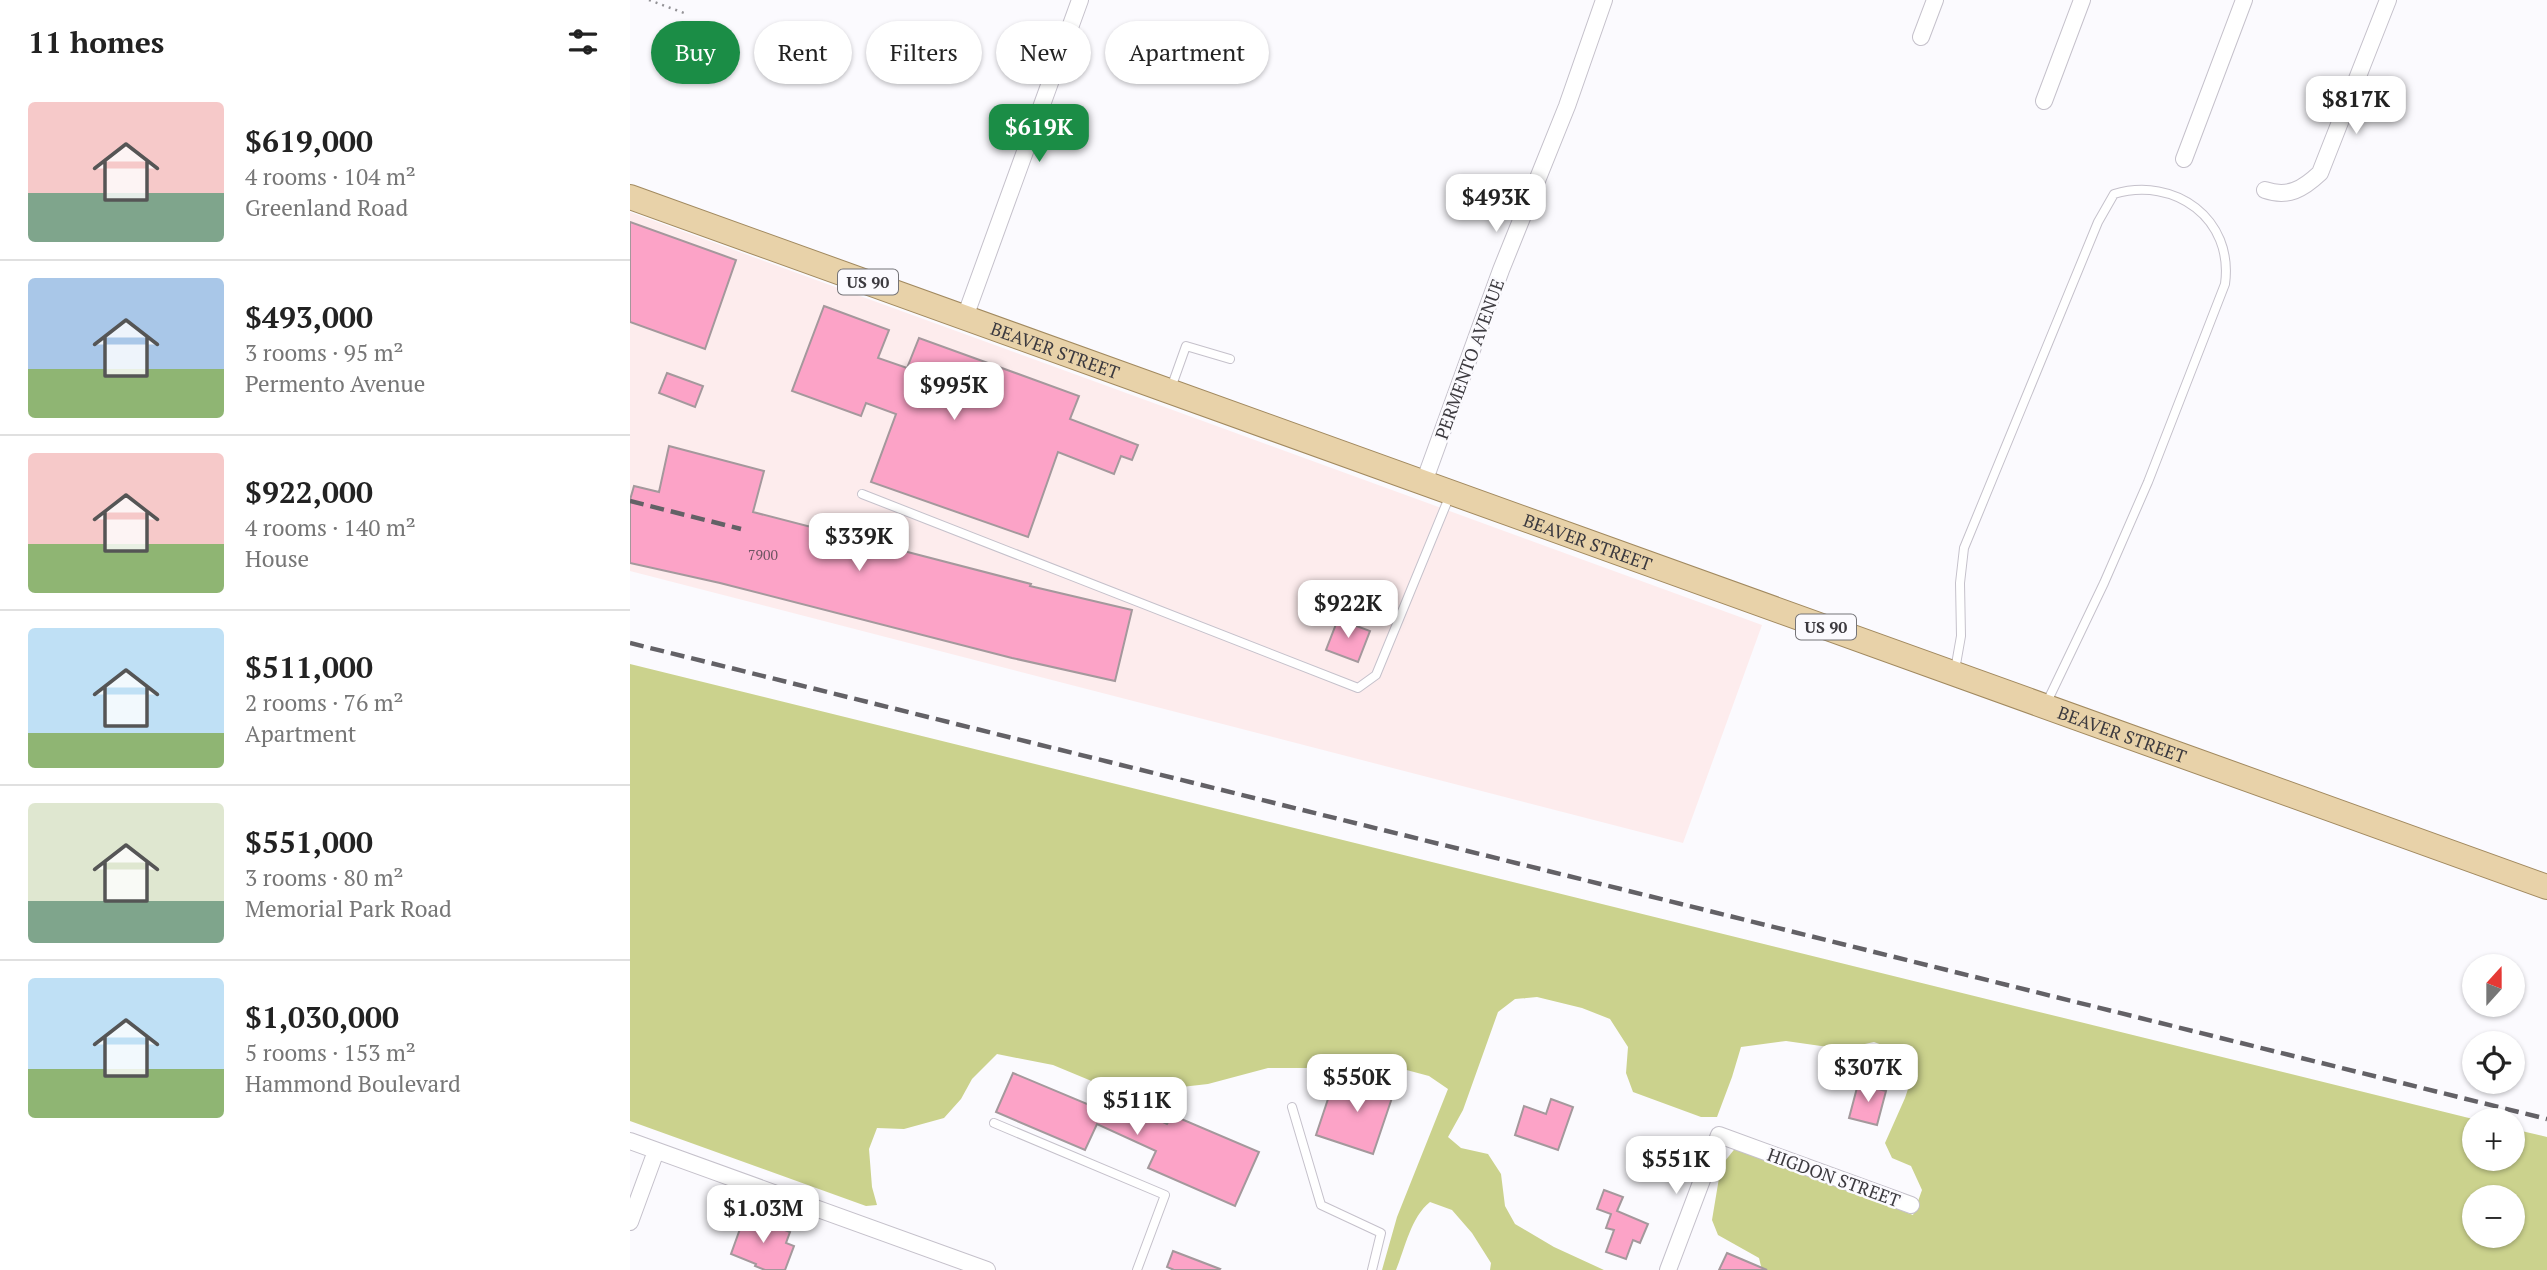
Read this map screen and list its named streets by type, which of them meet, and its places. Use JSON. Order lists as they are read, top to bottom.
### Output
{
  "streets": {
    "main road": ["US 90", "BEAVER STREET"],
    "street": ["PERMENTO AVENUE", "HIGDON STREET"]
  },
  "crossings": [
    ["BEAVER STREET", "PERMENTO AVENUE"]
  ],
  "house_numbers": ["7900"],
  "north": "top",
  "page": {
    "heading": "11 homes",
    "chip": [
      "Buy",
      "Rent",
      "Filters",
      "New",
      "Apartment"
    ],
    "price": [
      "$817K",
      "$619K",
      "$493K",
      "$995K",
      "$339K",
      "$922K",
      "$307K",
      "$550K",
      "$511K",
      "$551K",
      "$1.03M"
    ],
    "list": [
      {
        "name": "$619,000",
        "note": "4 rooms · 104 m² · Greenland Road"
      },
      {
        "name": "$493,000",
        "note": "3 rooms · 95 m² · Permento Avenue"
      },
      {
        "name": "$922,000",
        "note": "4 rooms · 140 m² · House"
      },
      {
        "name": "$511,000",
        "note": "2 rooms · 76 m² · Apartment"
      },
      {
        "name": "$551,000",
        "note": "3 rooms · 80 m² · Memorial Park Road"
      },
      {
        "name": "$1,030,000",
        "note": "5 rooms · 153 m² · Hammond Boulevard"
      }
    ],
    "map_buttons": ["+", "−"]
  }
}
